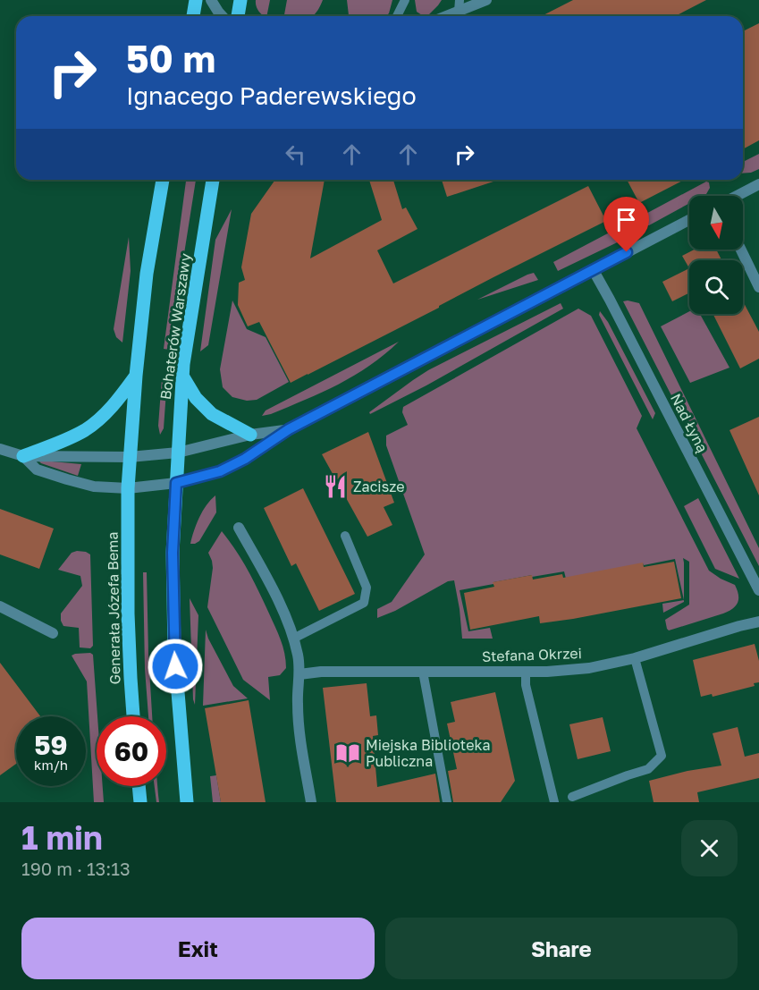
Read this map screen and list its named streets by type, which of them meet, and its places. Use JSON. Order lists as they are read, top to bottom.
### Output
{
  "streets": {
    "main road": ["Bohaterów Warszawy", "Generała Józefa Bema"],
    "street": ["Nad Łyną", "Stefana Okrzei"]
  },
  "places": {
    "restaurant": ["Zacisze"],
    "library": ["Miejska Biblioteka Publiczna"]
  },
  "north": "bottom",
  "page": {
    "turn": ["50 m", "Ignacego Paderewskiego"],
    "speed": "59 km/h",
    "limit": "60",
    "heading": ["1 min", "190 m · 13:13"],
    "buttons": ["Exit", "Share"]
  }
}
